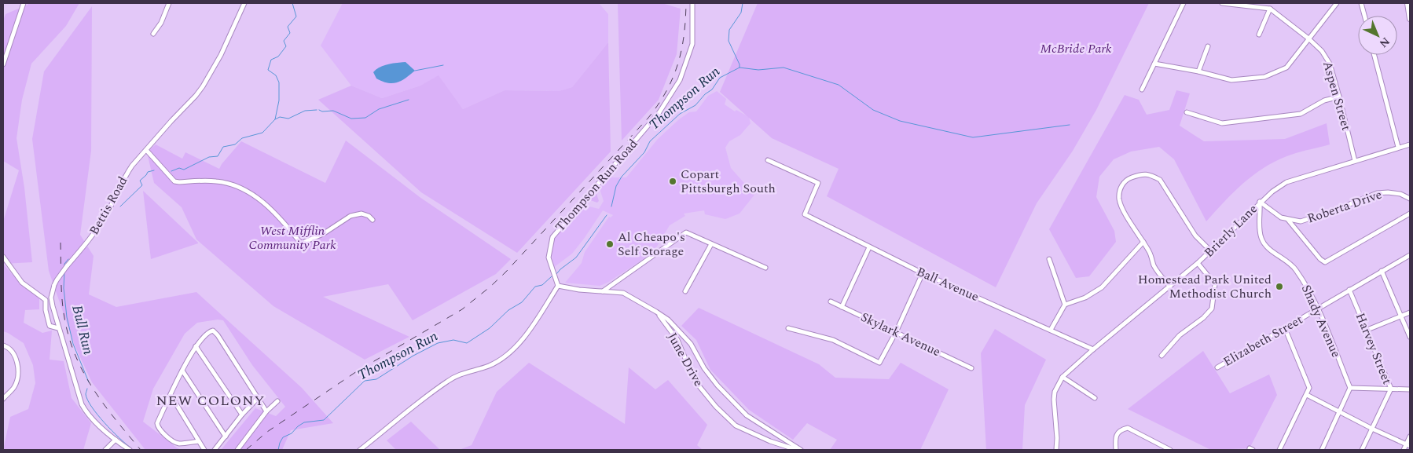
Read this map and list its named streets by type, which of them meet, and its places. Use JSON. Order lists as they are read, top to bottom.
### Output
{
  "streets": {
    "street": [
      "Aspen Street",
      "Thompson Run Road",
      "Bettis Road",
      "Roberta Drive",
      "Brierly Lane",
      "Ball Avenue",
      "Shady Avenue",
      "Skylark Avenue",
      "Elizabeth Street",
      "Harvey Street",
      "June Drive"
    ]
  },
  "crossings": [
    ["Aspen Street", "Brierly Lane"],
    ["Roberta Drive", "Brierly Lane"],
    ["Roberta Drive", "Shady Avenue"],
    ["Brierly Lane", "Ball Avenue"],
    ["Brierly Lane", "Shady Avenue"],
    ["Shady Avenue", "Elizabeth Street"],
    ["Elizabeth Street", "Harvey Street"]
  ],
  "districts": ["NEW COLONY"],
  "water": ["Thompson Run", "Bull Run"],
  "parks": ["McBride Park", "West Mifflin Community Park"],
  "places": ["Copart Pittsburgh South", "Al Cheapo's Self Storage", "Homestead Park United Methodist Church"],
  "north": "bottom right"
}
